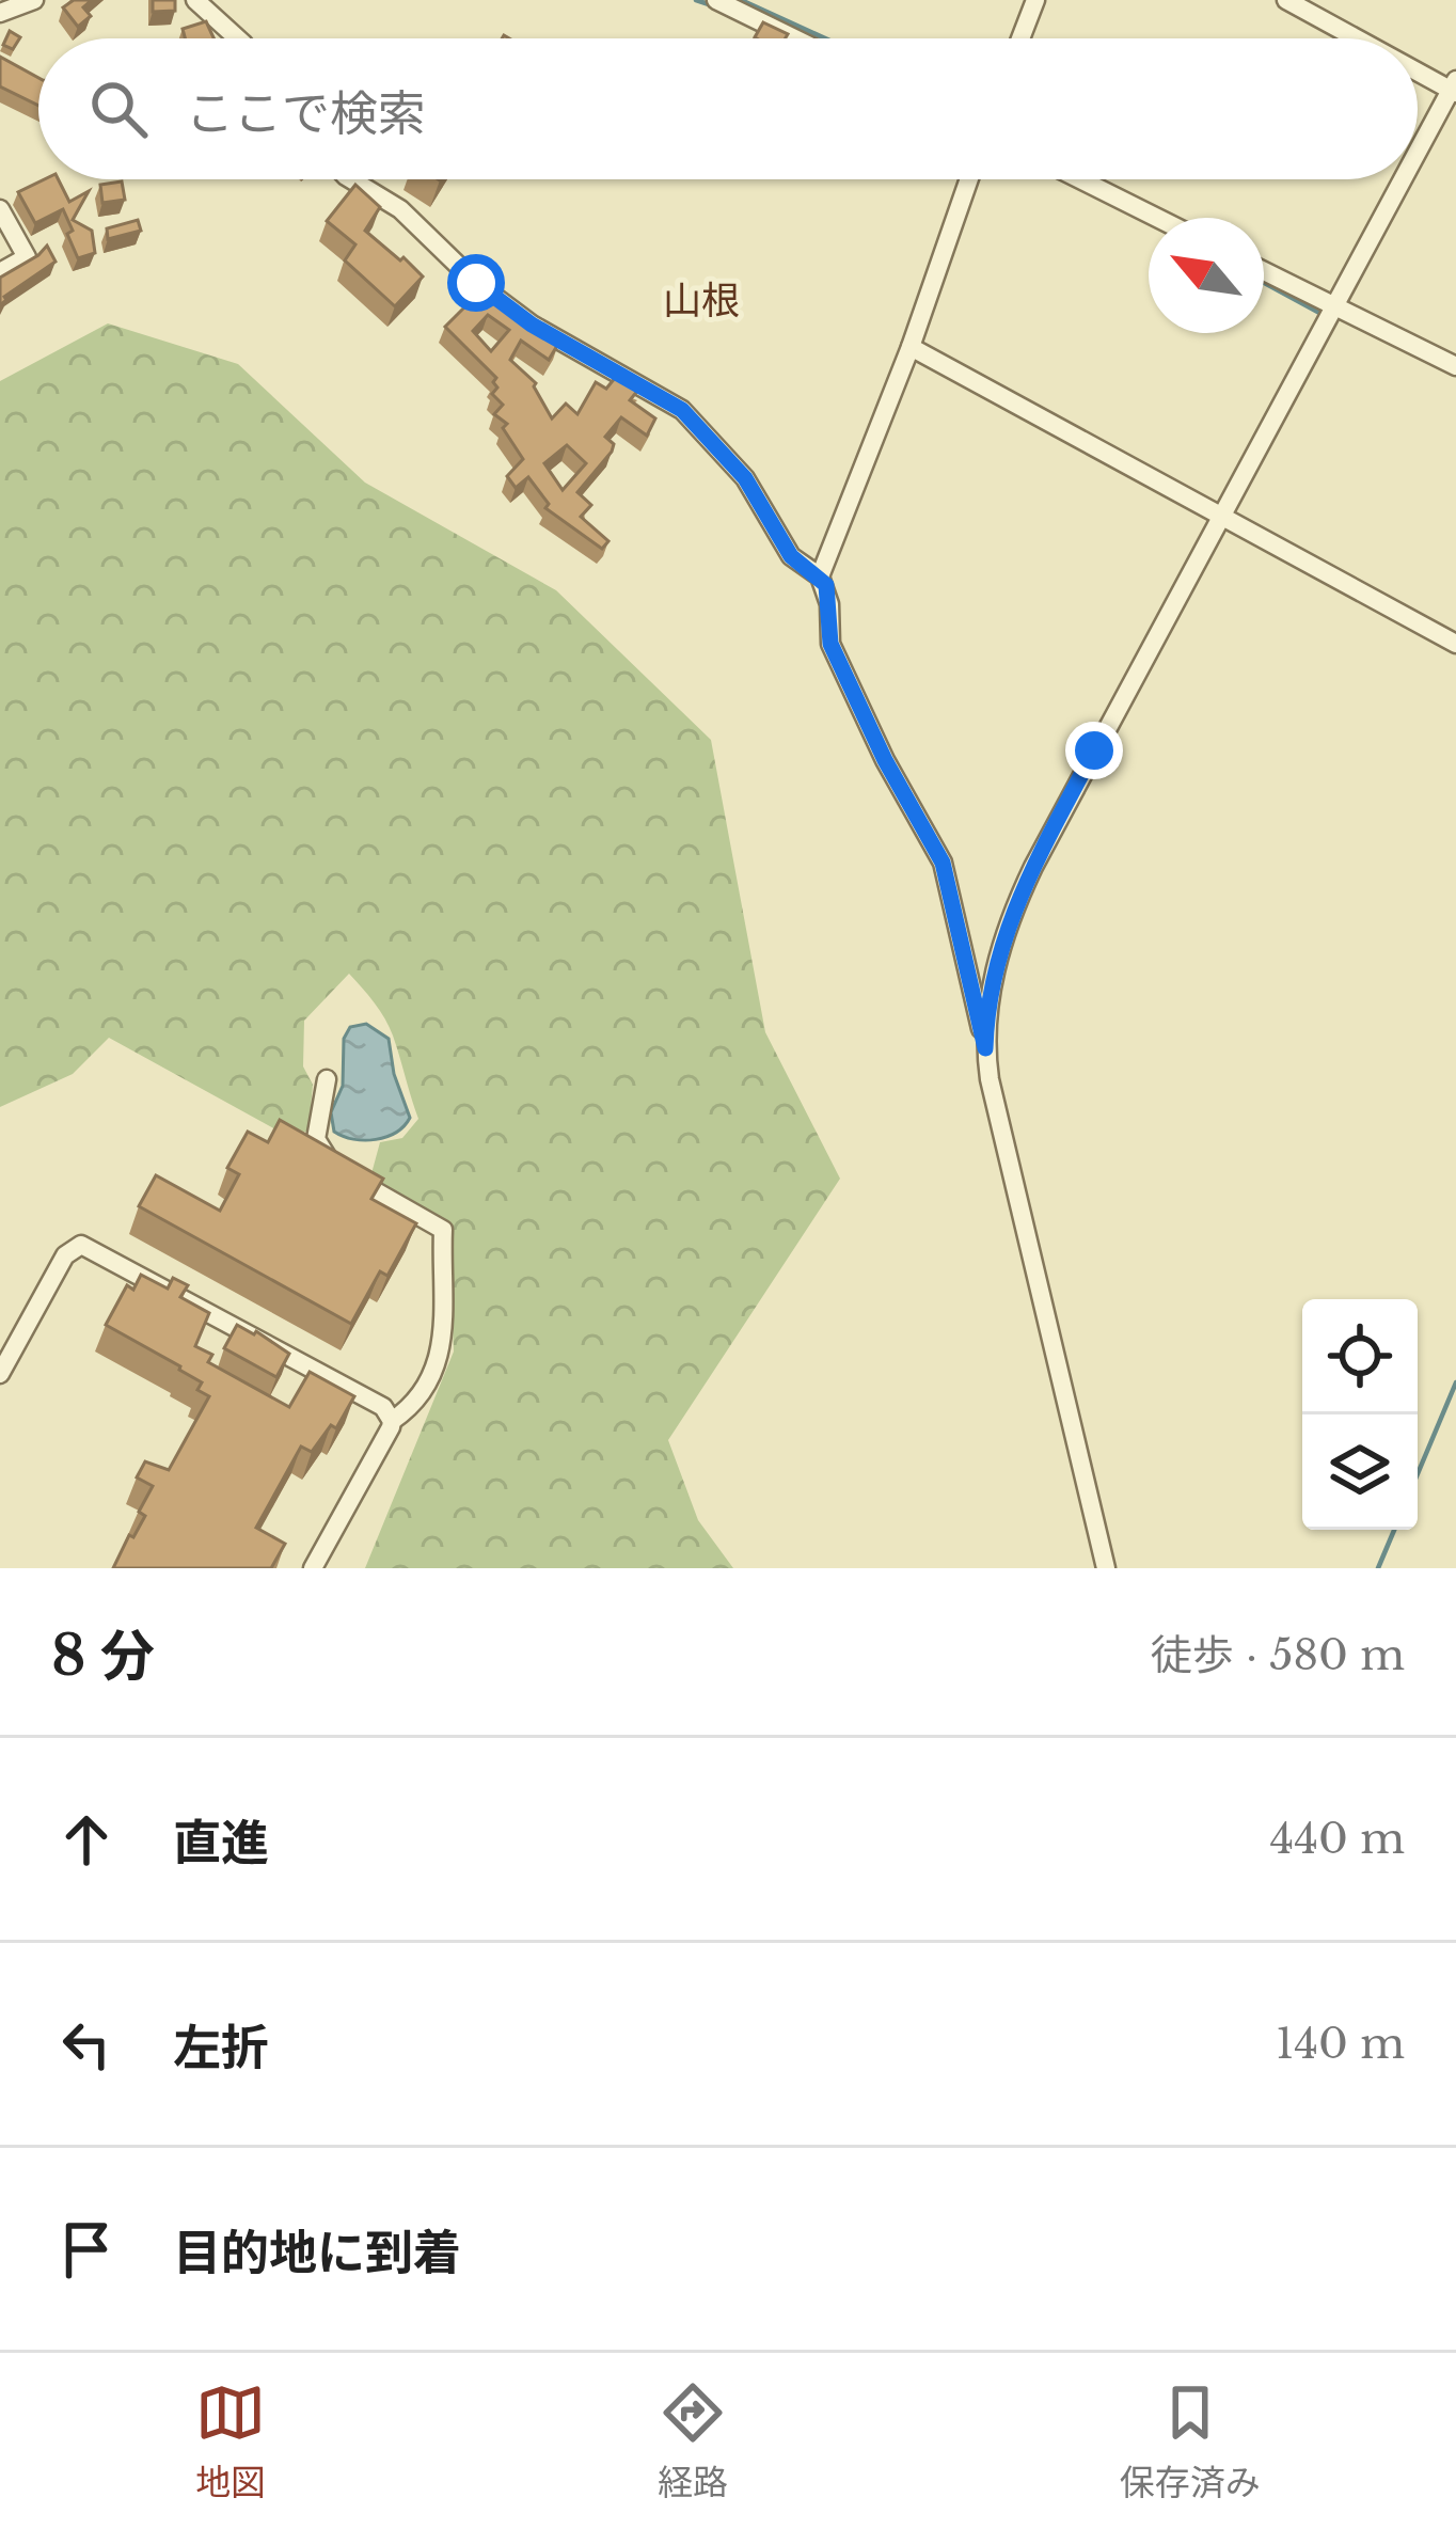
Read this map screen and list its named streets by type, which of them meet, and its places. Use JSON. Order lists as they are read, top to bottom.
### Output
{
  "districts": ["山根"],
  "north": "top left",
  "page": {
    "search": "ここで検索",
    "heading": ["8 分", "徒歩 · 580 m"],
    "list": [
      ["直進", "440 m"],
      ["左折", "140 m"],
      "目的地に到着"
    ],
    "nav": ["地図", "経路", "保存済み"]
  }
}
